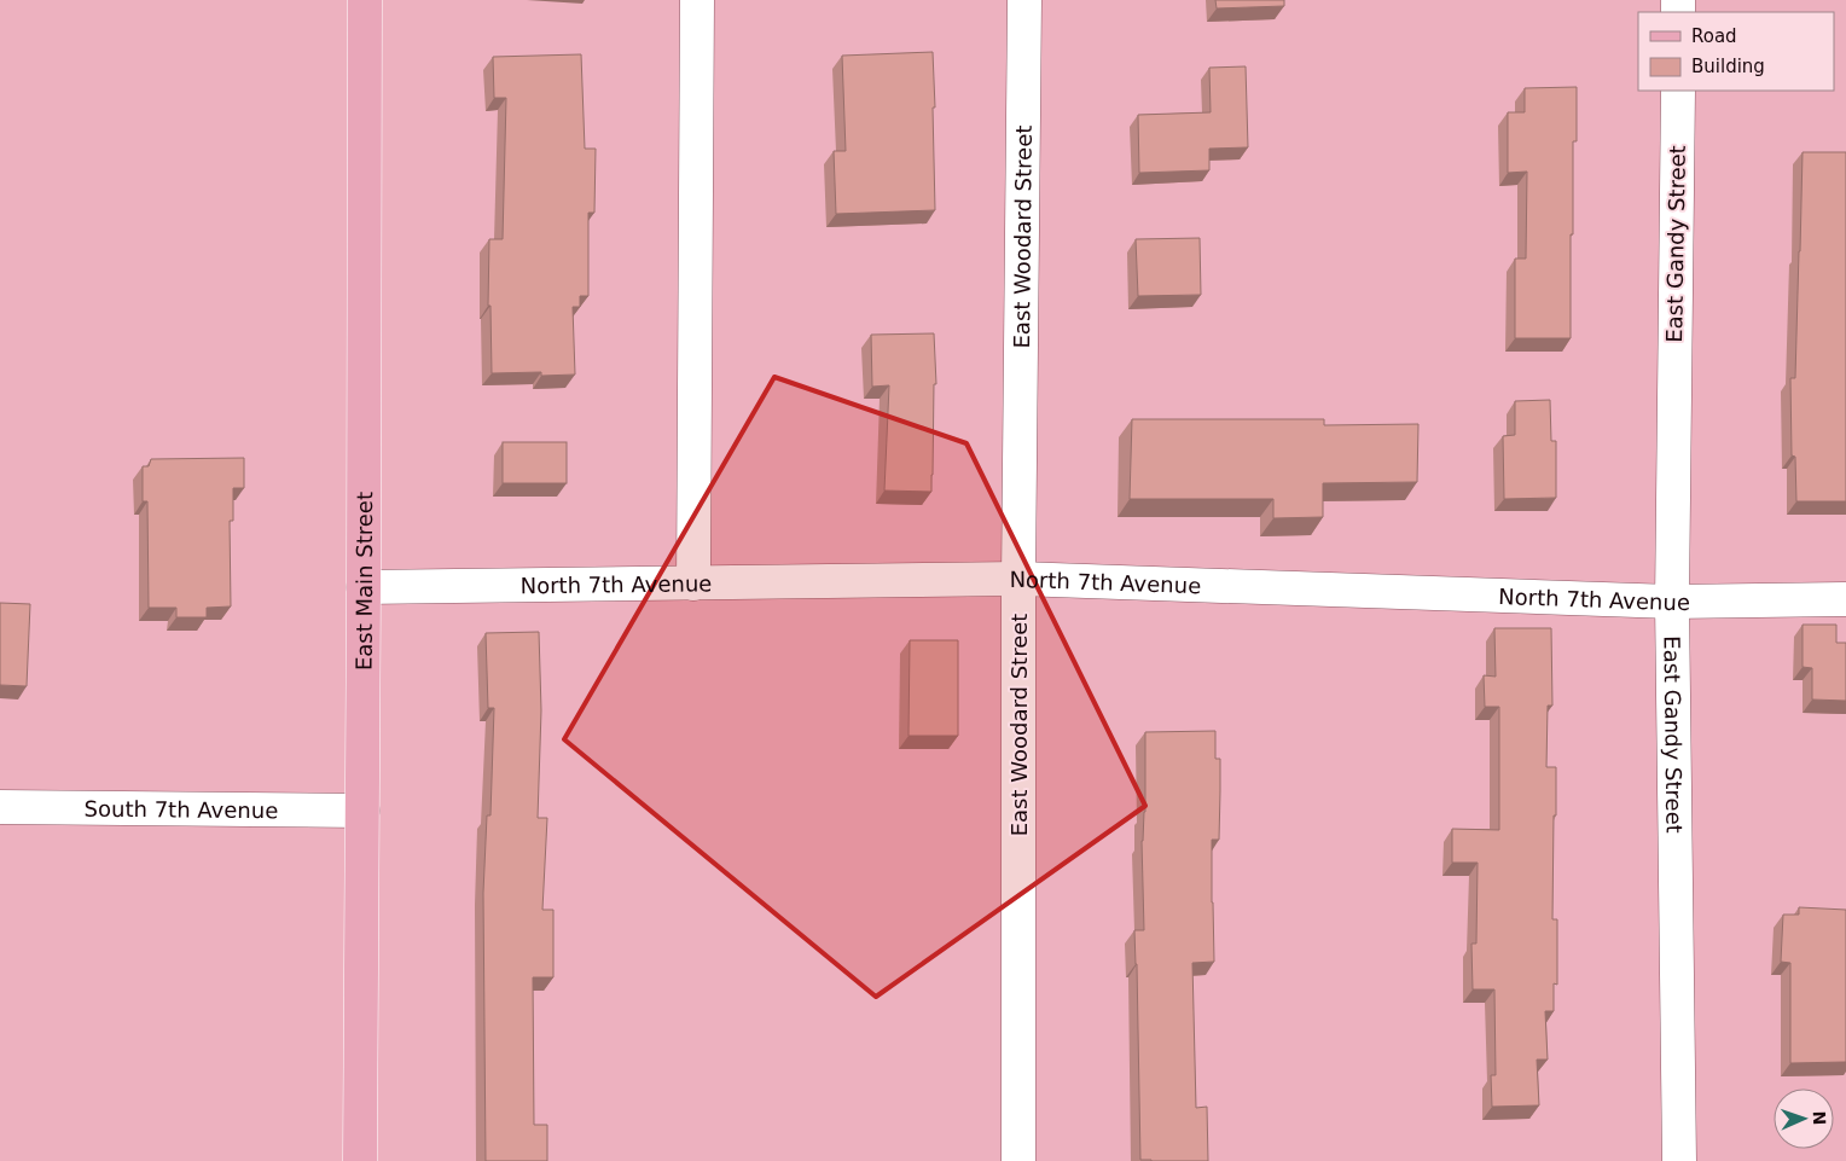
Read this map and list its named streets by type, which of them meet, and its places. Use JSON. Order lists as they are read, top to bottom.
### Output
{
  "streets": {
    "main road": ["East Main Street"],
    "street": [
      "East Woodard Street",
      "East Gandy Street",
      "North 7th Avenue",
      "South 7th Avenue"
    ]
  },
  "crossings": [
    ["East Woodard Street", "North 7th Avenue"],
    ["East Gandy Street", "North 7th Avenue"],
    ["East Main Street", "North 7th Avenue"],
    ["East Main Street", "South 7th Avenue"]
  ],
  "legend": ["Road", "Building"],
  "north": "right"
}
